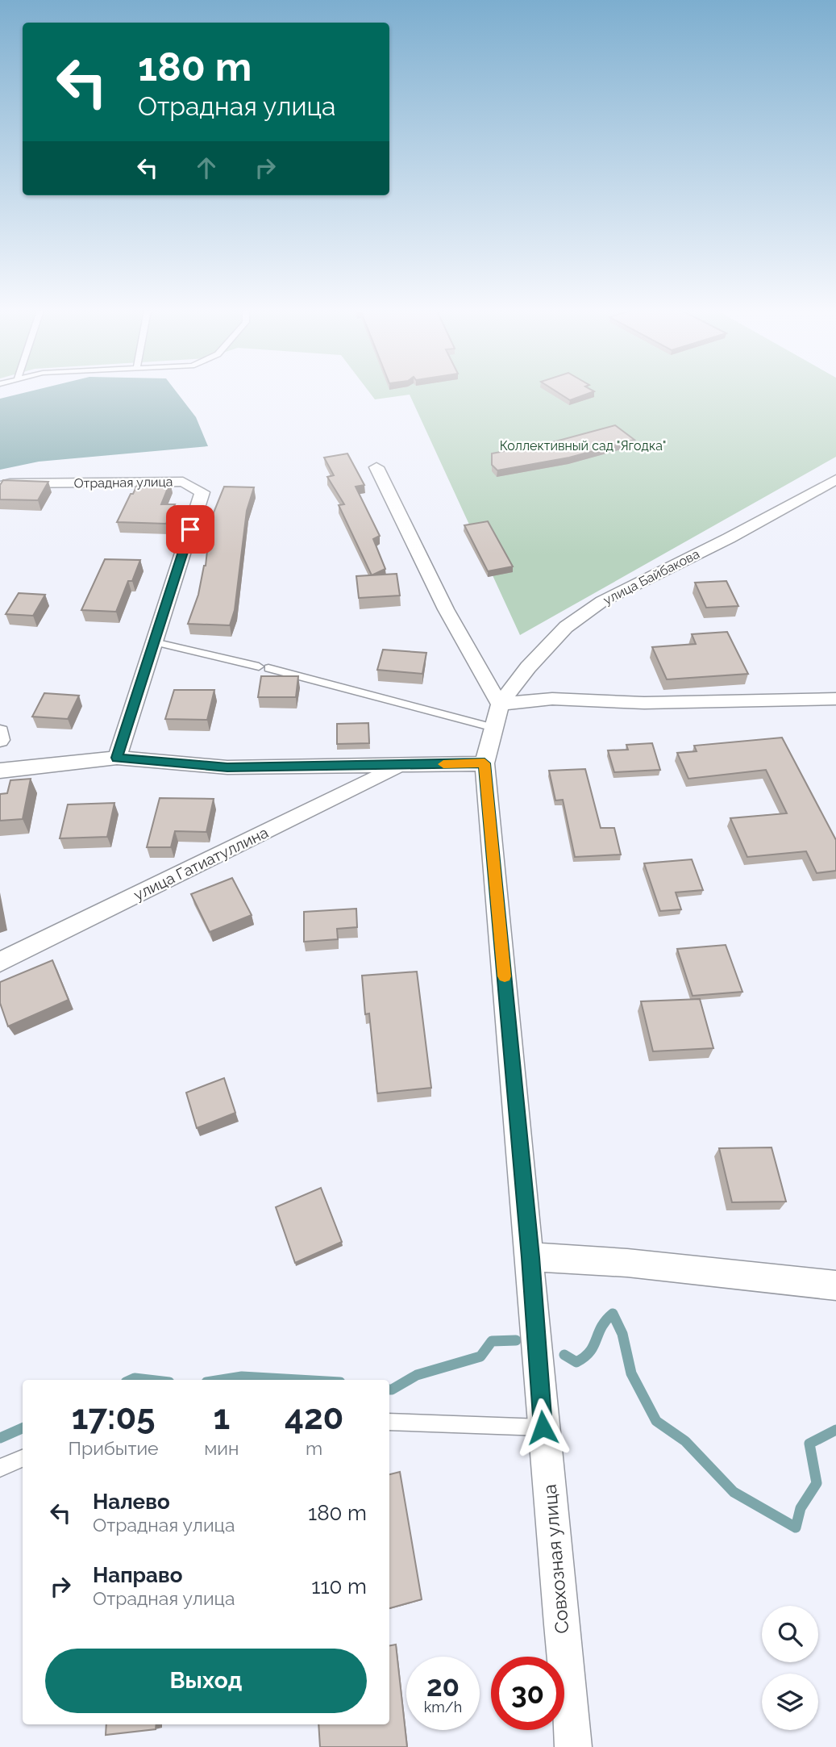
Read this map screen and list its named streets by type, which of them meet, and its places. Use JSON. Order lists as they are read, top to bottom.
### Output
{
  "streets": {
    "street": [
      "Отрадная улица",
      "улица Байбакова",
      "улица Гатиатуллина",
      "Совхозная улица"
    ]
  },
  "crossings": [
    ["улица Байбакова", "Совхозная улица"]
  ],
  "parks": ["Коллективный сад \"Ягодка\""],
  "page": {
    "turn": ["180 m", "Отрадная улица"],
    "eta": [
      "17:05",
      "Прибытие",
      "1",
      "мин",
      "420",
      "m"
    ],
    "list": [
      {
        "name": "Налево",
        "note": "Отрадная улица",
        "value": "180 m"
      },
      {
        "name": "Направо",
        "note": "Отрадная улица",
        "value": "110 m"
      }
    ],
    "buttons": "Выход",
    "speed": "20 km/h",
    "limit": "30"
  }
}
